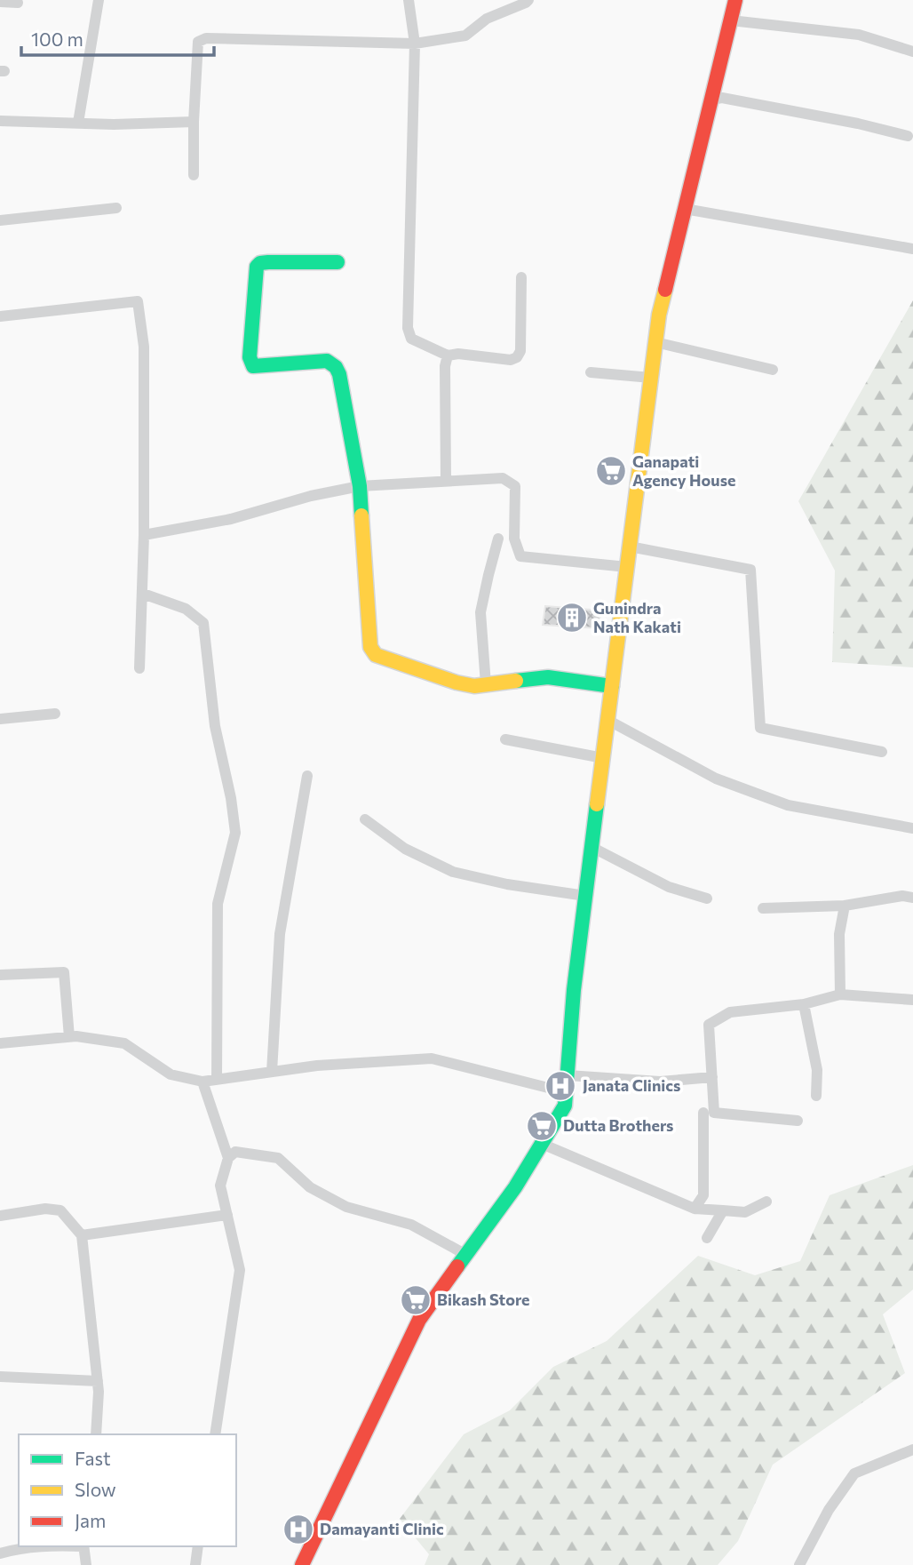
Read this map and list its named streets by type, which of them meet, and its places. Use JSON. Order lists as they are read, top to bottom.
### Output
{
  "places": {
    "supermarket": ["Ganapati Agency House", "Dutta Brothers", "Bikash Store"],
    "building": ["Gunindra Nath Kakati"],
    "hospital": ["Janata Clinics", "Damayanti Clinic"]
  },
  "legend": ["Fast", "Slow", "Jam"],
  "scale_bar": "100 m"
}
